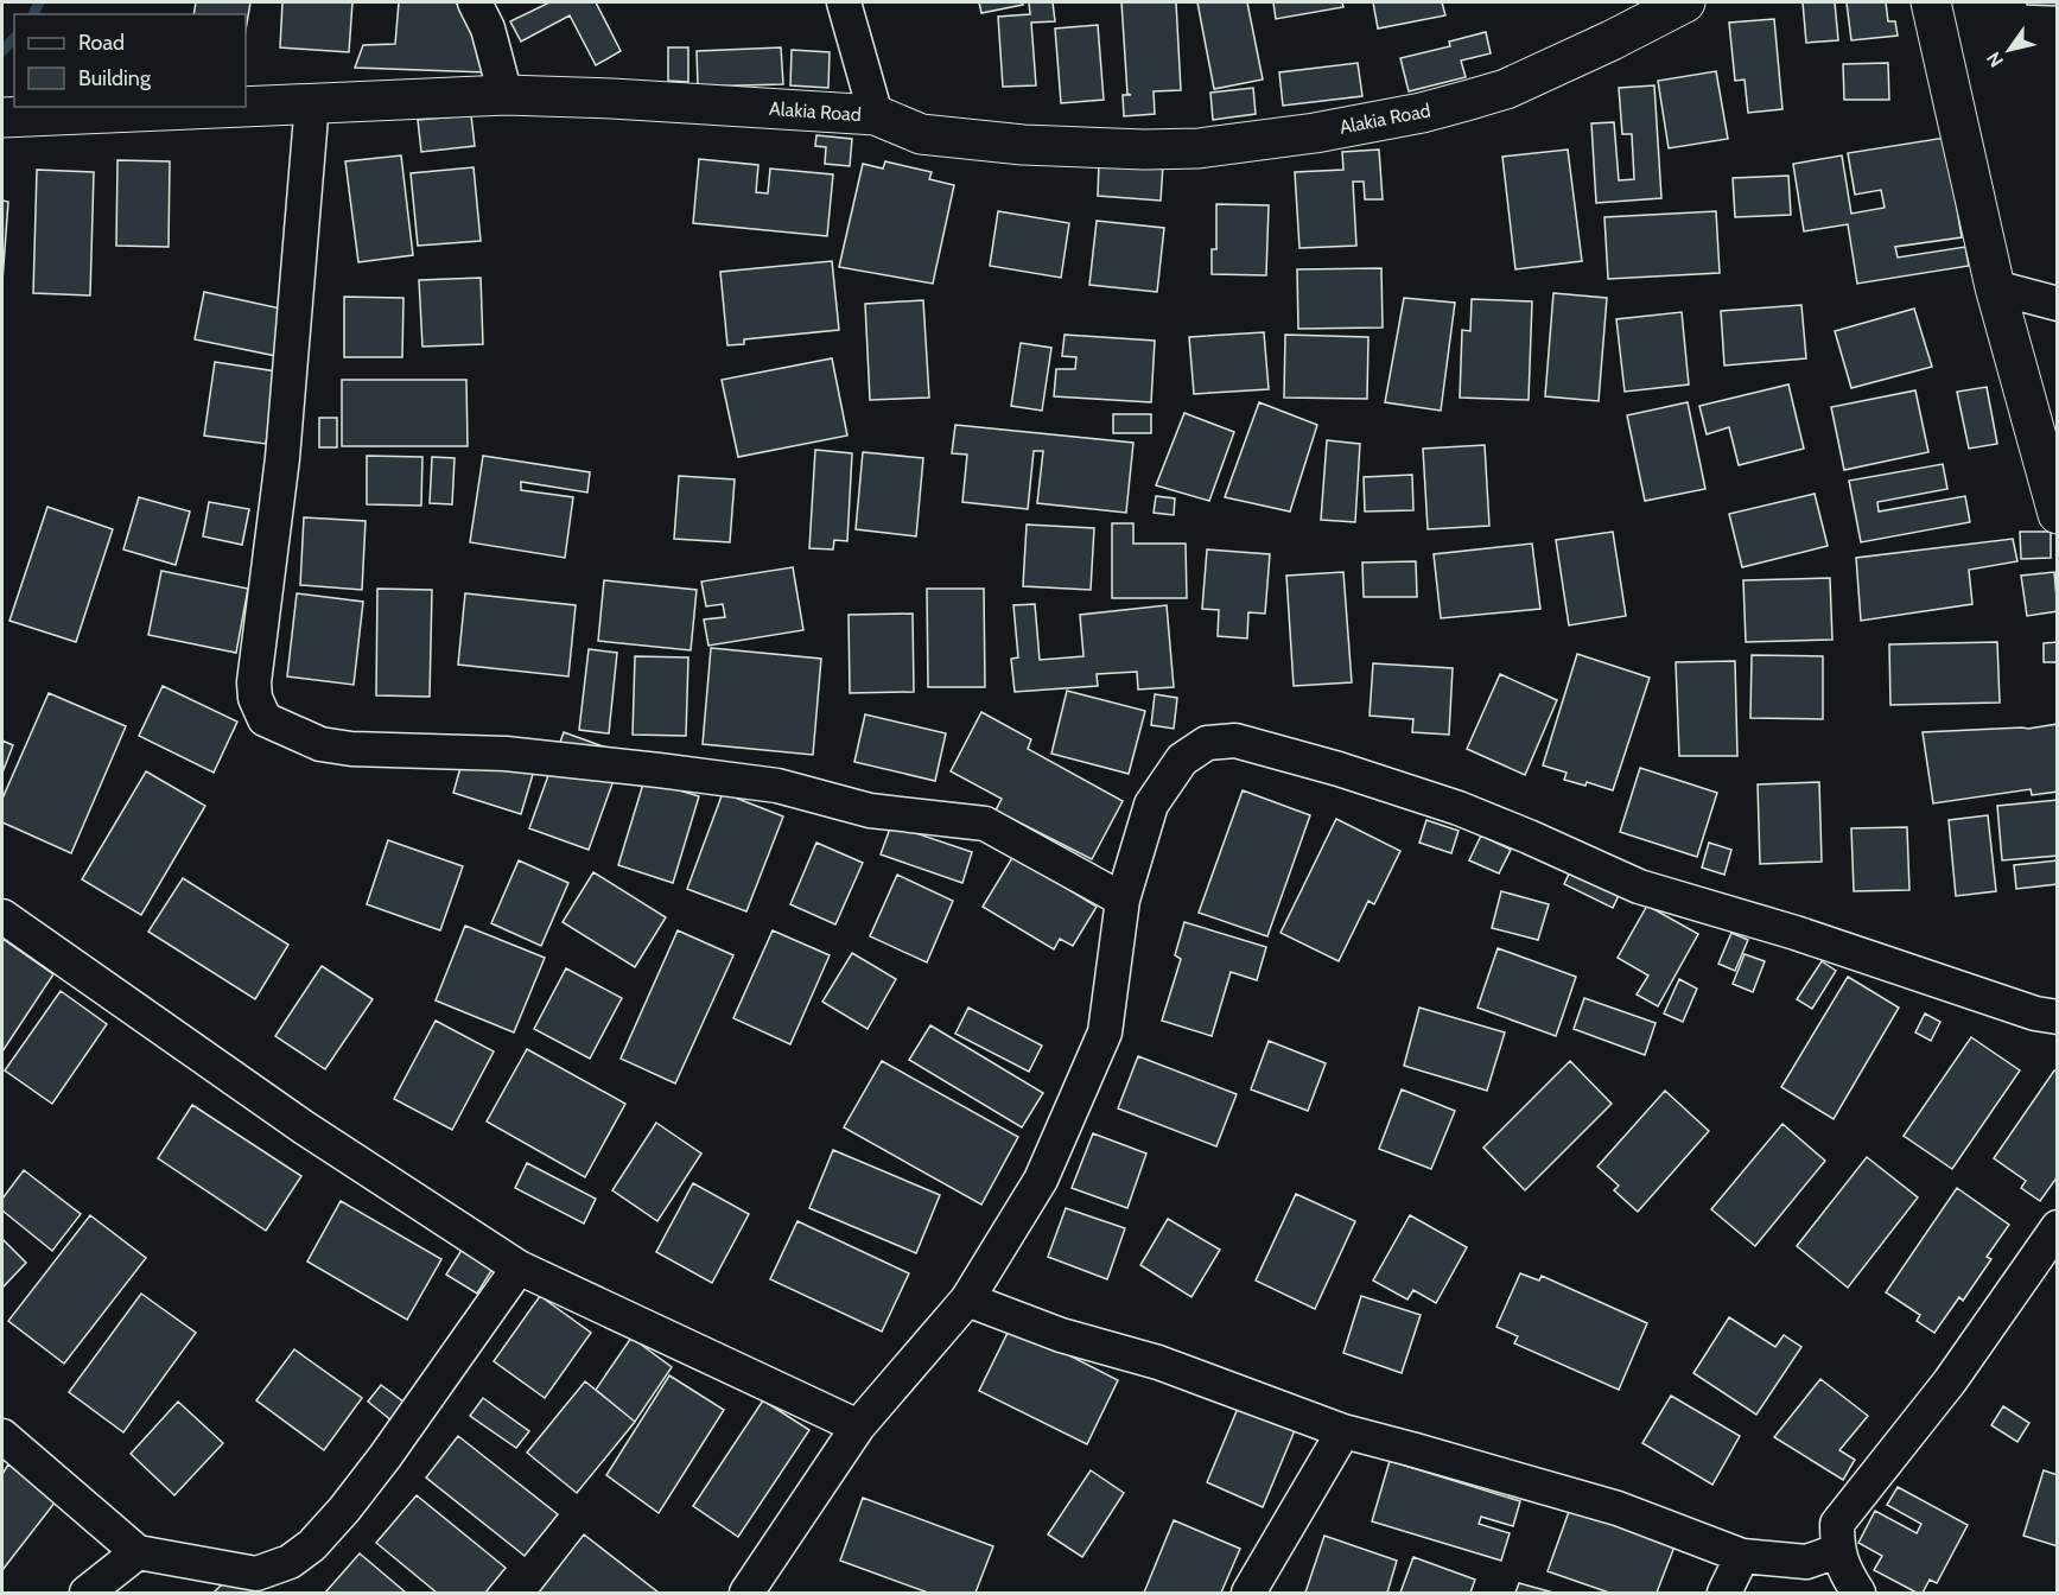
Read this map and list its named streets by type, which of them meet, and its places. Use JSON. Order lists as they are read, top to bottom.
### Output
{
  "streets": {
    "street": ["Alakia Road"]
  },
  "legend": ["Road", "Building"],
  "north": "bottom left"
}
